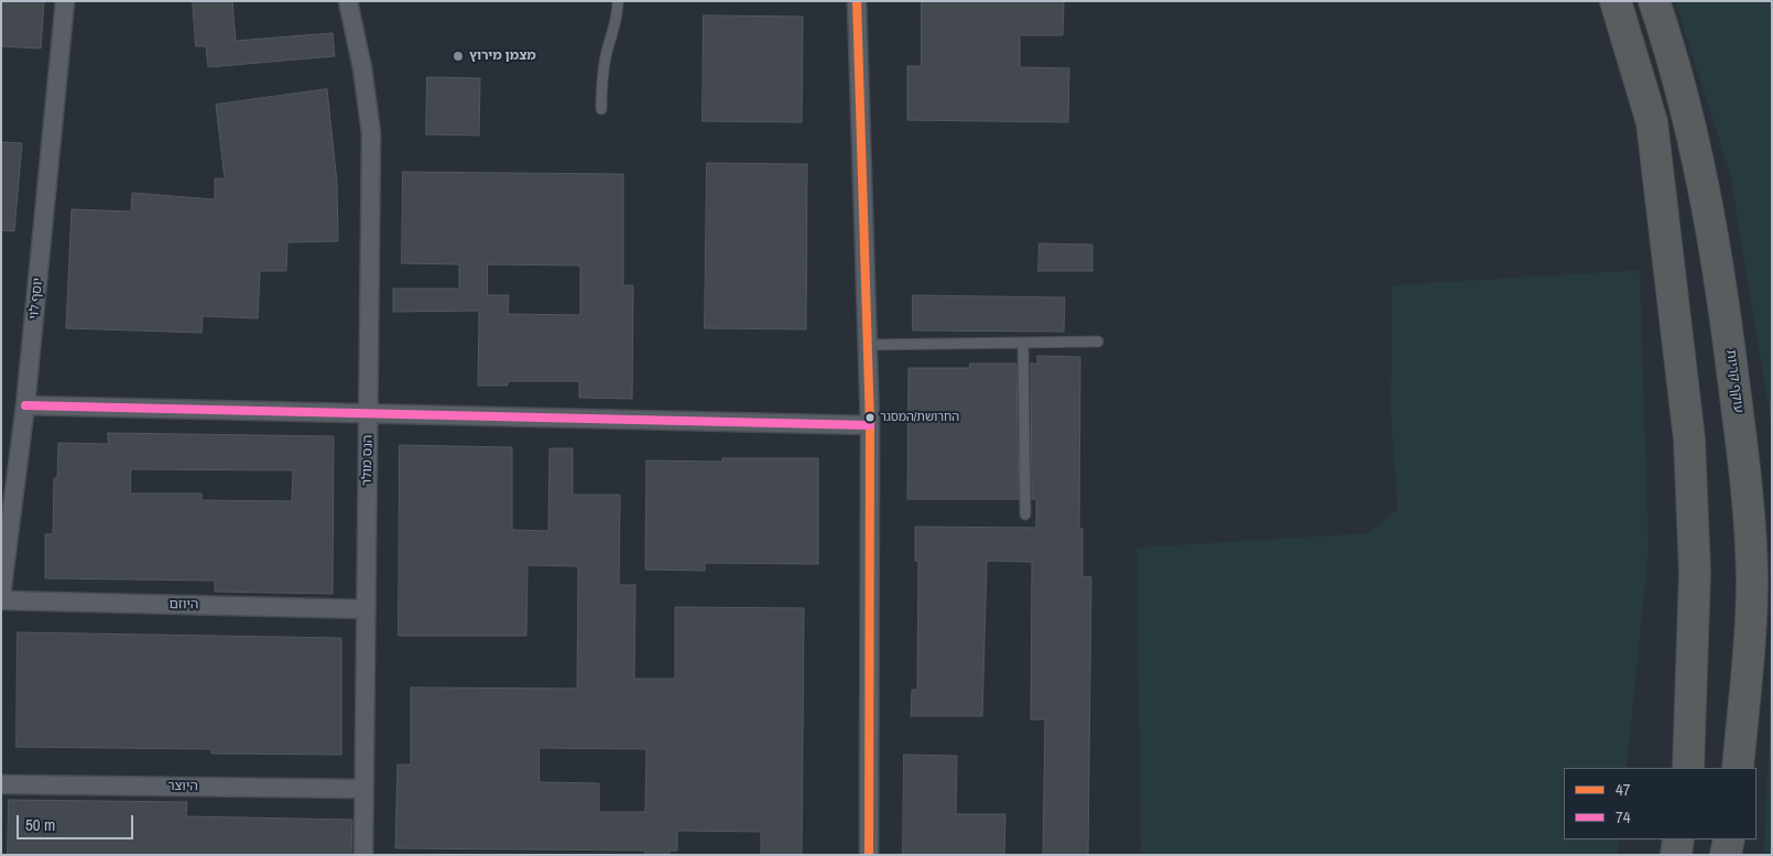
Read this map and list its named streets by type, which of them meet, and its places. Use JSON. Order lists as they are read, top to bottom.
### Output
{
  "streets": {
    "highway": ["עוקף קריות"],
    "street": [
      "יוסף לוי",
      "הנס מולר",
      "היוזם",
      "היוצר"
    ]
  },
  "crossings": [
    ["הנס מולר", "היוזם"],
    ["הנס מולר", "היוצר"]
  ],
  "places": ["מצמן מירוץ", "החרושת/המסגר"],
  "lines": ["transit line 47", "transit line 74"],
  "legend": ["47", "74"],
  "scale_bar": "50 m"
}
